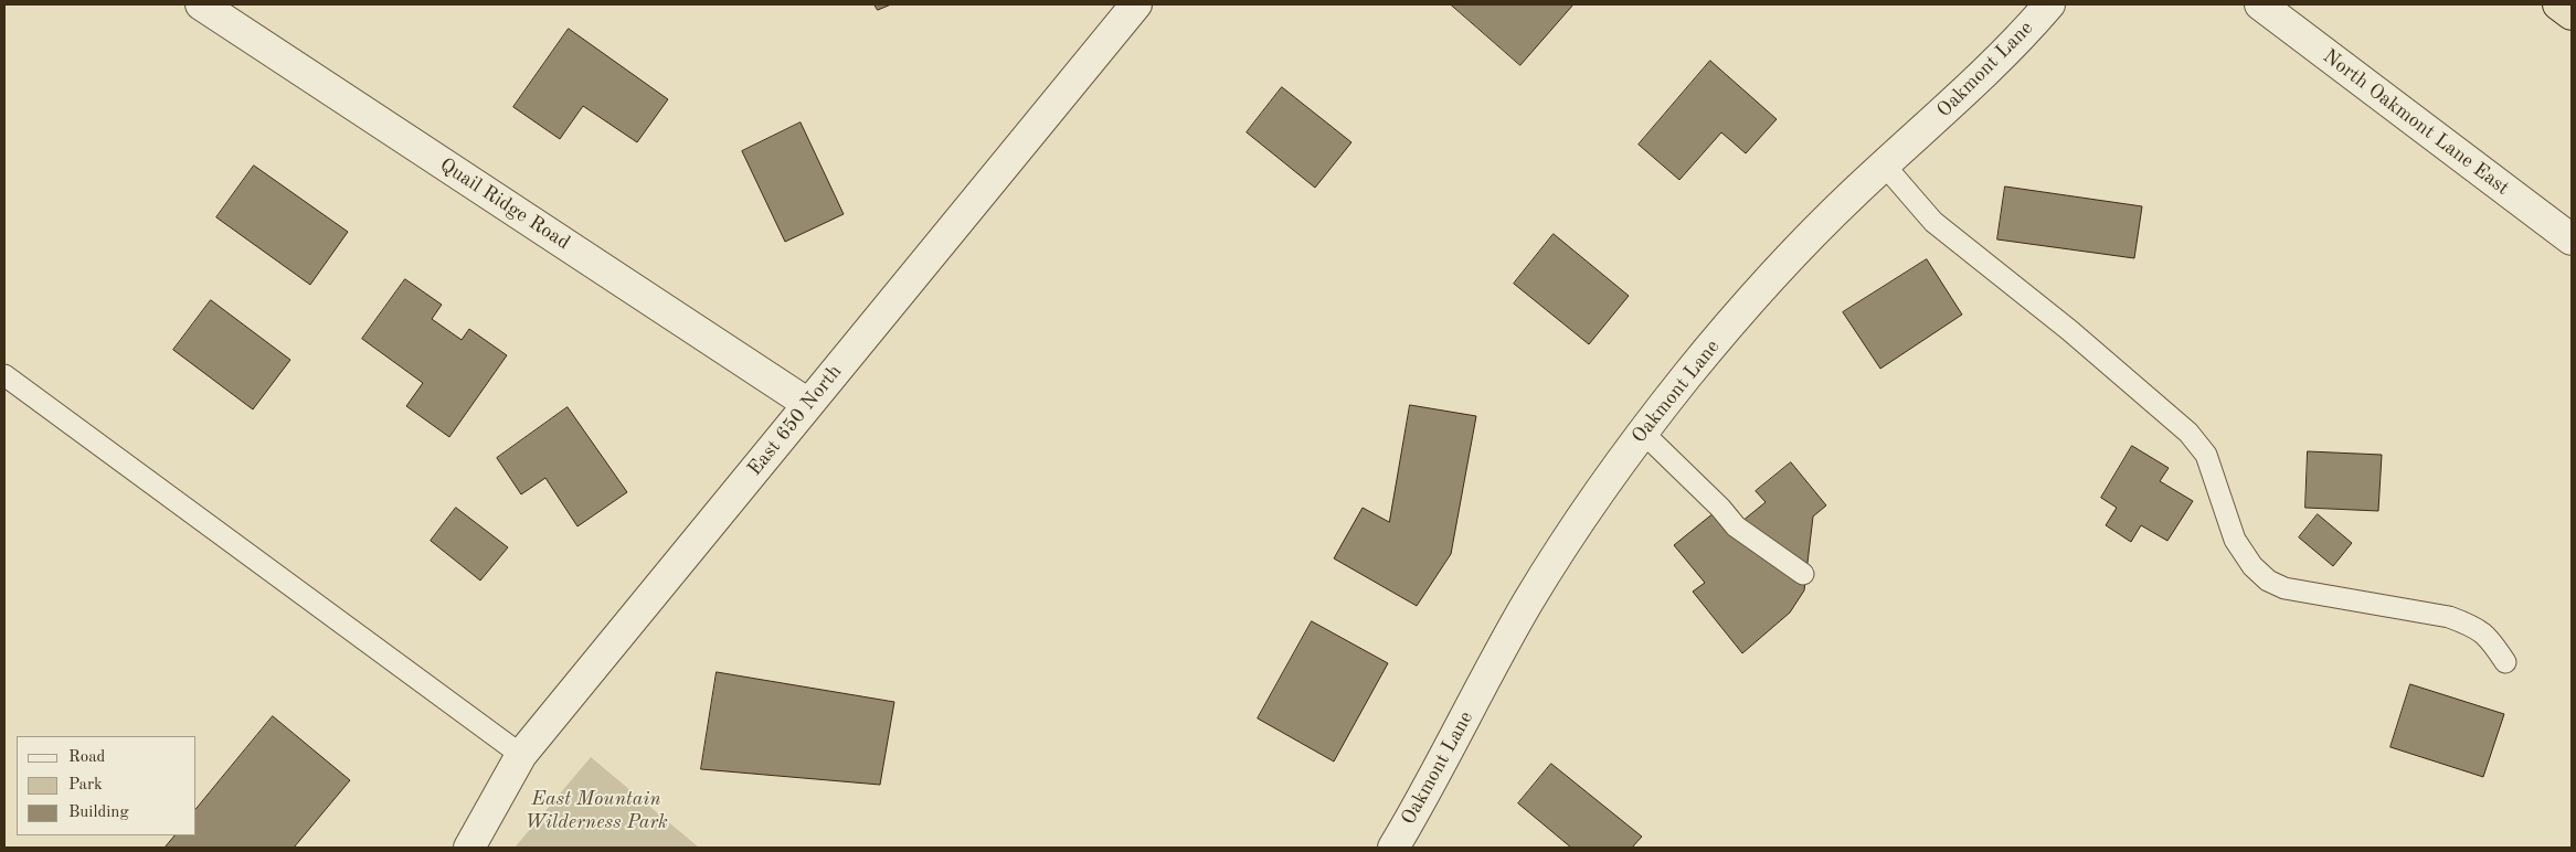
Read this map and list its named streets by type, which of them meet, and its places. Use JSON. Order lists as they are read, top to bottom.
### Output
{
  "streets": {
    "street": [
      "Oakmont Lane",
      "North Oakmont Lane East",
      "Quail Ridge Road",
      "East 650 North"
    ]
  },
  "crossings": [
    ["Quail Ridge Road", "East 650 North"]
  ],
  "parks": ["East Mountain Wilderness Park"],
  "legend": ["Road", "Park", "Building"]
}
